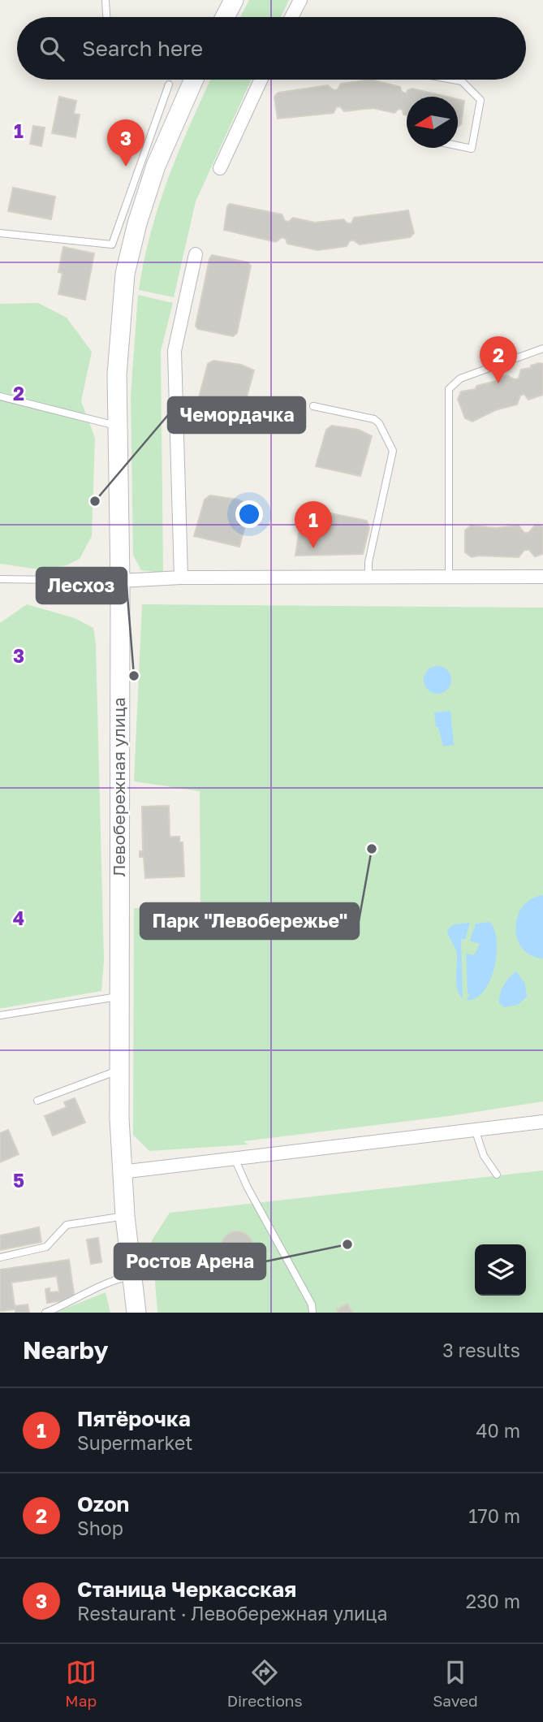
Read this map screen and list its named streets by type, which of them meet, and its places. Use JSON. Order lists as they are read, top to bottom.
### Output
{
  "streets": {
    "main road": ["Левобережная улица"]
  },
  "places": [
    "Чемордачка",
    "Лесхоз",
    "Парк \"Левобережье\"",
    "Ростов Арена"
  ],
  "north": "left",
  "page": {
    "search": "Search here",
    "pins": ["3", "2", "1"],
    "heading": ["Nearby", "3 results"],
    "list": [
      {
        "mark": "1",
        "name": "Пятёрочка",
        "note": "Supermarket",
        "value": "40 m"
      },
      {
        "mark": "2",
        "name": "Ozon",
        "note": "Shop",
        "value": "170 m"
      },
      {
        "mark": "3",
        "name": "Станица Черкасская",
        "note": "Restaurant · Левобережная улица",
        "value": "230 m"
      }
    ],
    "nav": ["Map", "Directions", "Saved"]
  },
  "grid": {
    "rows": [
      "1",
      "2",
      "3",
      "4",
      "5"
    ]
  }
}
